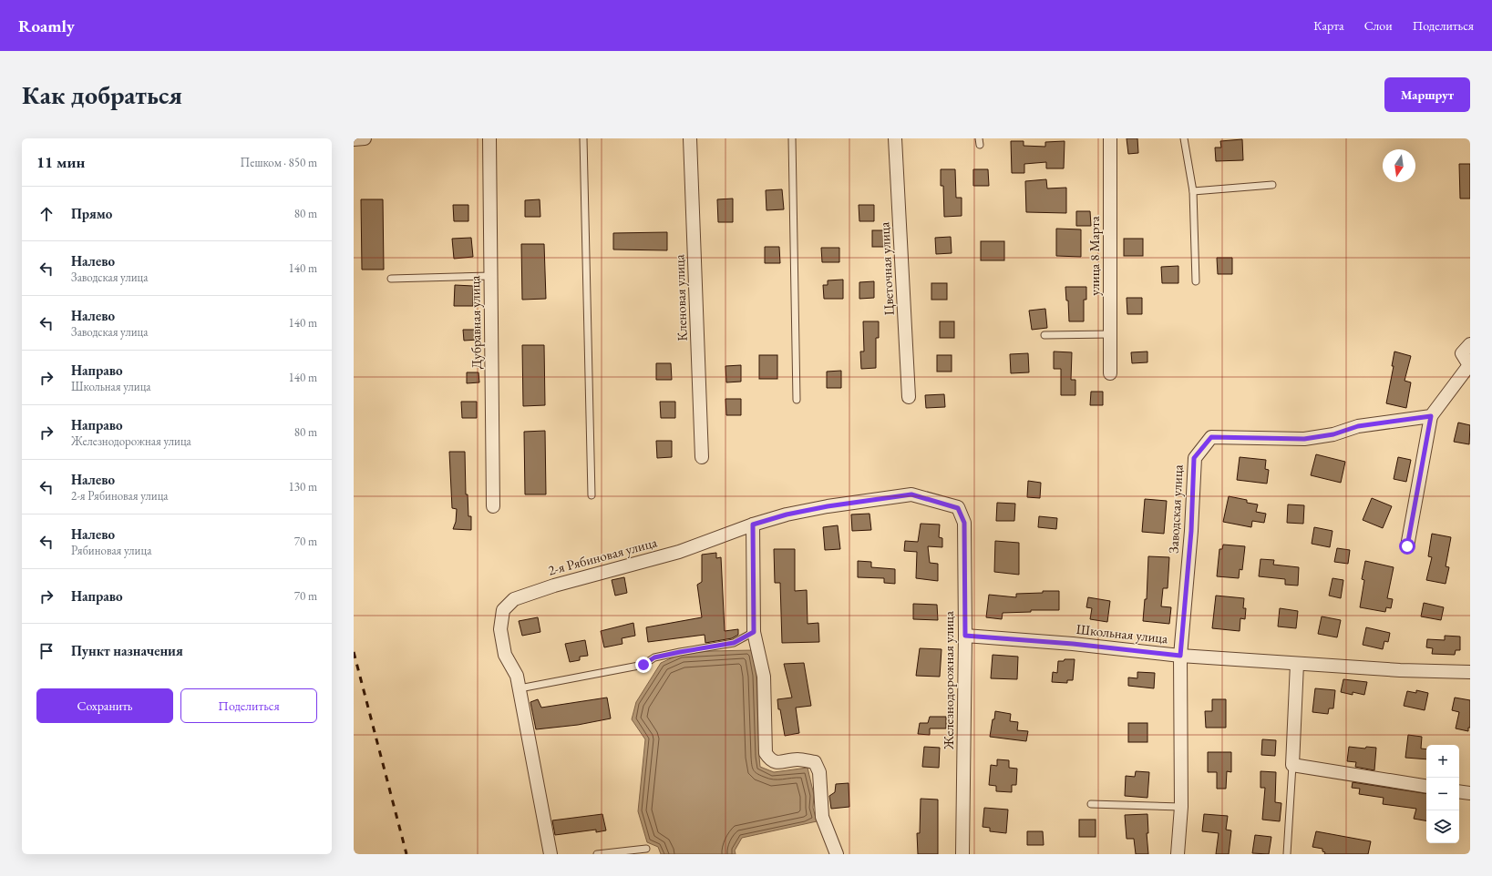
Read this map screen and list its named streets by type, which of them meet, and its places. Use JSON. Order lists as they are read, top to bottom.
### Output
{
  "streets": {
    "street": [
      "улица 8 Марта",
      "Цветочная улица",
      "Кленовая улица",
      "Дубравная улица",
      "Заводская улица",
      "2-я Рябиновая улица",
      "Школьная улица",
      "Железнодорожная улица"
    ]
  },
  "crossings": [
    ["Заводская улица", "Школьная улица"],
    ["2-я Рябиновая улица", "Железнодорожная улица"],
    ["Школьная улица", "Железнодорожная улица"]
  ],
  "north": "bottom",
  "page": {
    "header": "Roamly",
    "nav": ["Карта", "Слои", "Поделиться"],
    "buttons": [
      "Маршрут",
      ["Сохранить", "Поделиться"]
    ],
    "title": "Как добраться",
    "heading": ["11 мин", "Пешком · 850 m"],
    "list": [
      ["Прямо", "80 m"],
      ["Налево", "Заводская улица", "140 m"],
      ["Налево", "Заводская улица", "140 m"],
      ["Направо", "Школьная улица", "140 m"],
      ["Направо", "Железнодорожная улица", "80 m"],
      ["Налево", "2-я Рябиновая улица", "130 m"],
      ["Налево", "Рябиновая улица", "70 m"],
      ["Направо", "70 m"],
      "Пункт назначения"
    ],
    "map_buttons": ["+", "−"]
  }
}
